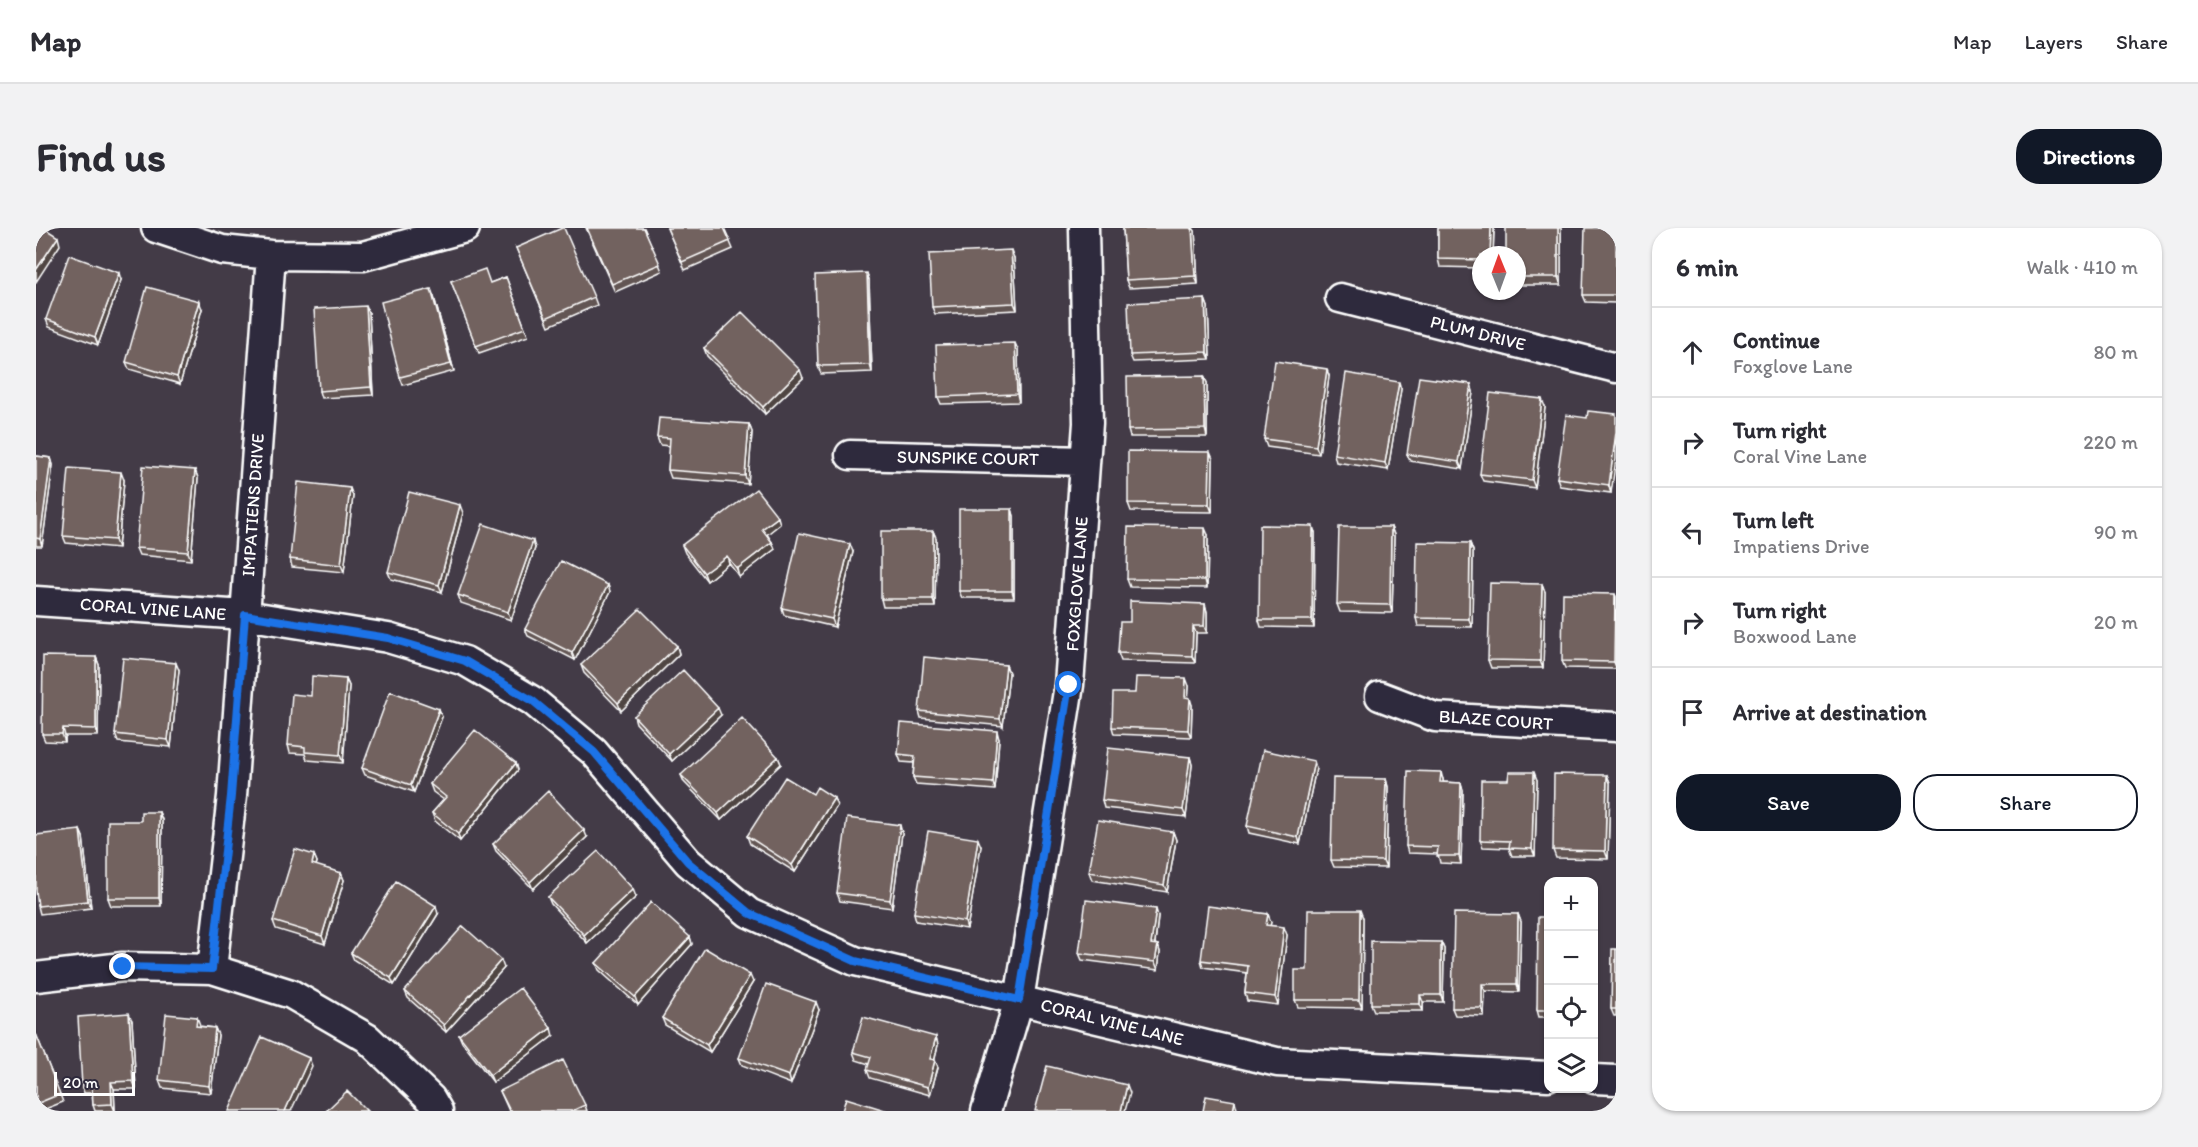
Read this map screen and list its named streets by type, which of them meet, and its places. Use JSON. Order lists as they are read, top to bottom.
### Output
{
  "streets": {
    "street": [
      "PLUM DRIVE",
      "SUNSPIKE COURT",
      "IMPATIENS DRIVE",
      "FOXGLOVE LANE",
      "CORAL VINE LANE",
      "BLAZE COURT"
    ]
  },
  "crossings": [
    ["SUNSPIKE COURT", "FOXGLOVE LANE"],
    ["IMPATIENS DRIVE", "CORAL VINE LANE"],
    ["FOXGLOVE LANE", "CORAL VINE LANE"]
  ],
  "scale_bar": "20 m",
  "north": "top",
  "page": {
    "header": "Map",
    "nav": ["Map", "Layers", "Share"],
    "buttons": [
      "Directions",
      ["Save", "Share"]
    ],
    "title": "Find us",
    "heading": ["6 min", "Walk · 410 m"],
    "list": [
      ["Continue", "Foxglove Lane", "80 m"],
      ["Turn right", "Coral Vine Lane", "220 m"],
      ["Turn left", "Impatiens Drive", "90 m"],
      ["Turn right", "Boxwood Lane", "20 m"],
      "Arrive at destination"
    ],
    "map_buttons": ["+", "−"],
    "scale": "20 m"
  }
}
